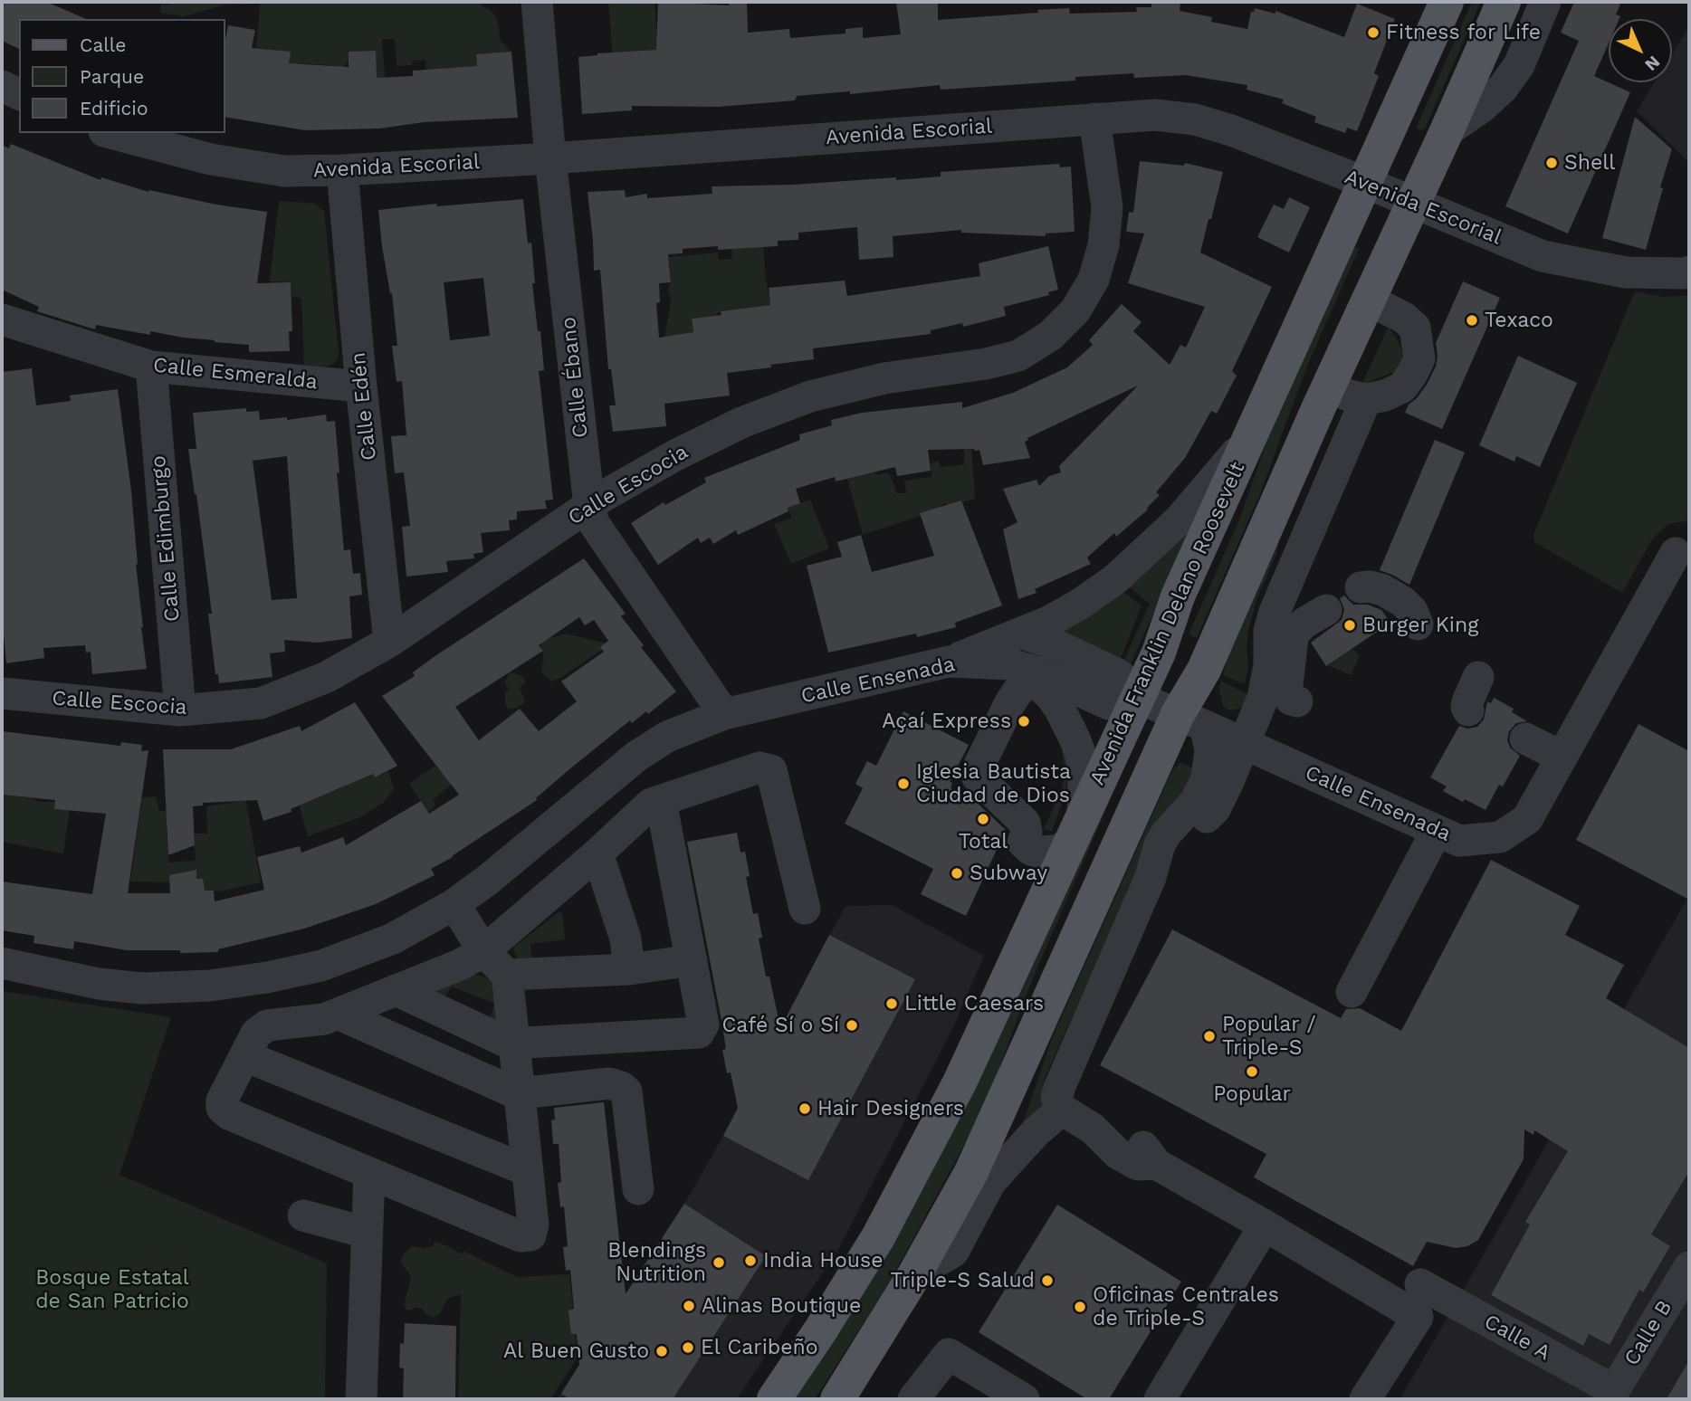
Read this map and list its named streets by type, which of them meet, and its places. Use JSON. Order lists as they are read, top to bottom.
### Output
{
  "streets": {
    "main road": ["Avenida Franklin Delano Roosevelt"],
    "street": [
      "Avenida Escorial",
      "Calle Esmeralda",
      "Calle Ébano",
      "Calle Edén",
      "Calle Escocia",
      "Calle Edimburgo",
      "Calle Ensenada",
      "Calle B",
      "Calle A"
    ]
  },
  "crossings": [
    ["Avenida Escorial", "Calle Ébano"],
    ["Avenida Escorial", "Calle Edén"],
    ["Avenida Escorial", "Calle Escocia"],
    ["Avenida Escorial", "Avenida Franklin Delano Roosevelt"],
    ["Calle Esmeralda", "Calle Edén"],
    ["Calle Esmeralda", "Calle Edimburgo"],
    ["Calle Ébano", "Calle Escocia"],
    ["Calle Ébano", "Calle Ensenada"],
    ["Calle Edén", "Calle Escocia"],
    ["Calle Escocia", "Calle Edimburgo"],
    ["Avenida Franklin Delano Roosevelt", "Calle Ensenada"],
    ["Calle B", "Calle A"]
  ],
  "parks": ["Bosque Estatal de San Patricio"],
  "places": [
    "Fitness for Life",
    "Shell",
    "Texaco",
    "Burger King",
    "Açaí Express",
    "Iglesia Bautista Ciudad de Dios",
    "Total",
    "Subway",
    "Little Caesars",
    "Café Sí o Sí",
    "Popular / Triple-S",
    "Popular",
    "Hair Designers",
    "India House",
    "Blendings Nutrition",
    "Triple-S Salud",
    "Alinas Boutique",
    "Oficinas Centrales de Triple-S",
    "El Caribeño",
    "Al Buen Gusto"
  ],
  "legend": ["Calle", "Parque", "Edificio"],
  "north": "bottom right"
}
